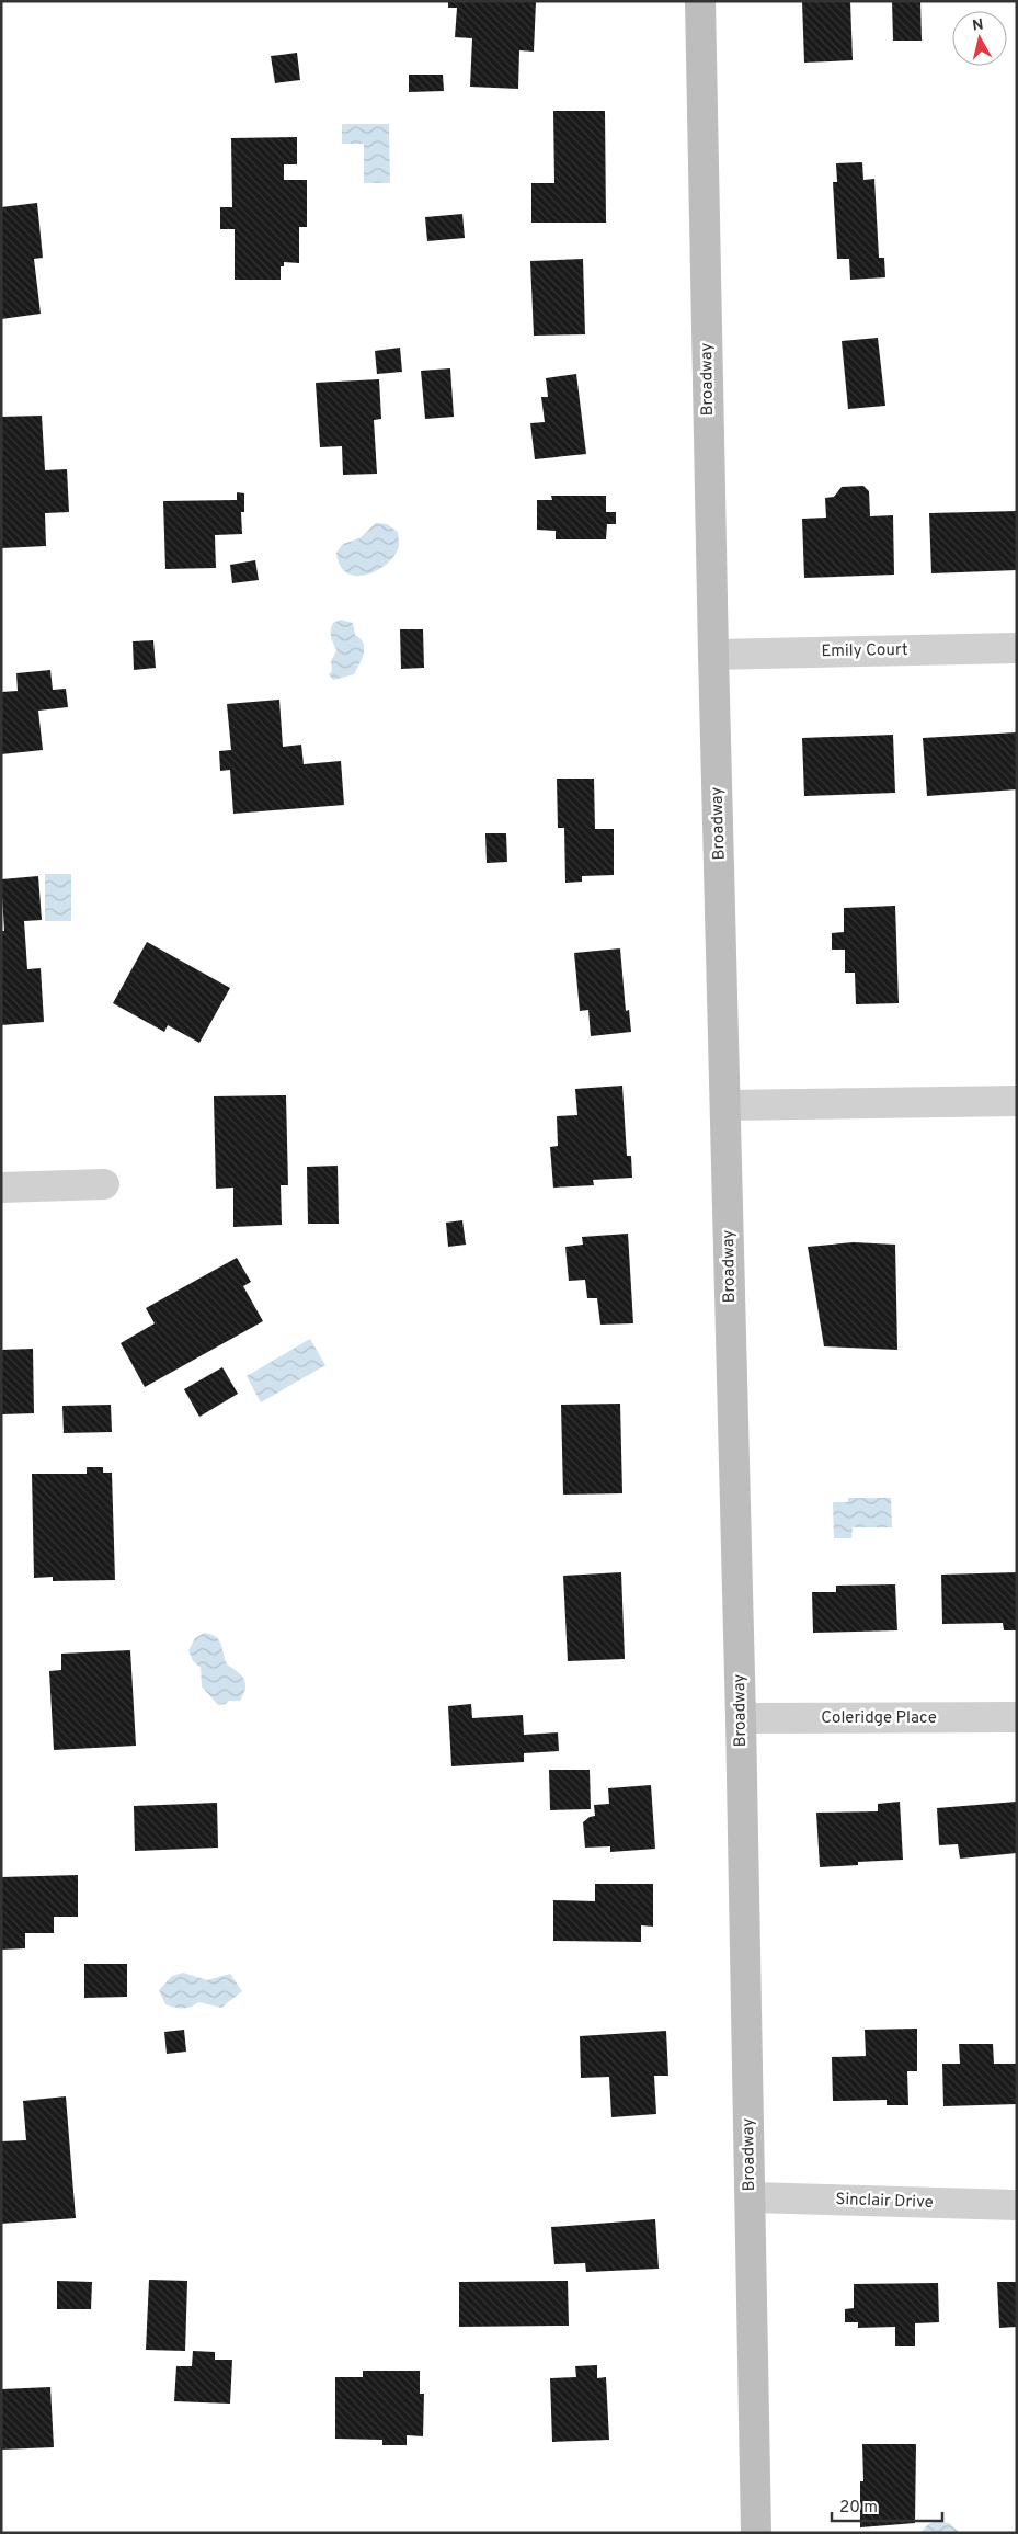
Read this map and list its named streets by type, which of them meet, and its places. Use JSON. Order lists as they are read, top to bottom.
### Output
{
  "streets": {
    "main road": ["Broadway"],
    "street": ["Emily Court", "Coleridge Place", "Sinclair Drive"]
  },
  "crossings": [
    ["Broadway", "Emily Court"],
    ["Broadway", "Coleridge Place"],
    ["Broadway", "Sinclair Drive"]
  ],
  "scale_bar": "20 m",
  "north": "top"
}
